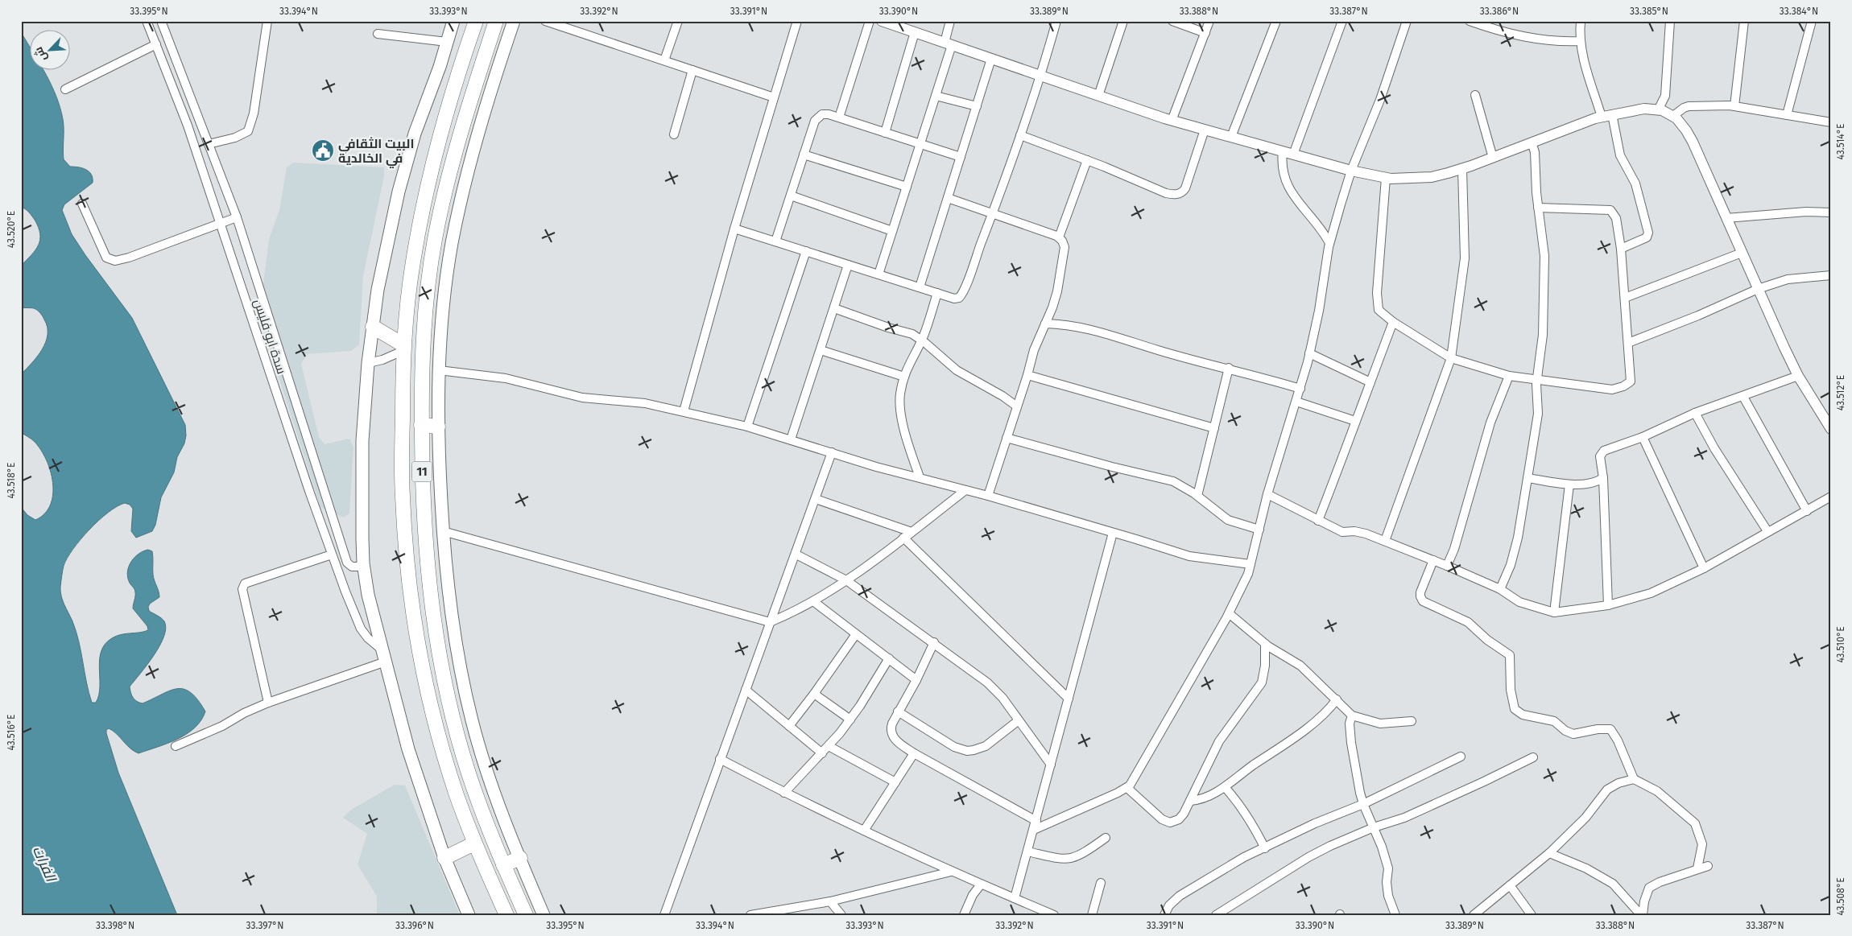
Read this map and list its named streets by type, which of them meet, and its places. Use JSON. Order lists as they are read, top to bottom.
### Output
{
  "streets": {
    "highway": ["11"],
    "street": ["سدة ابو فليس"]
  },
  "water": ["الفرات"],
  "places": {
    "public building": ["البيت الثقافي في الخالدية"]
  },
  "north": "bottom left",
  "coordinates": [
    "33.395°N",
    "33.394°N",
    "33.393°N",
    "33.392°N",
    "33.391°N",
    "33.390°N",
    "33.389°N",
    "33.388°N",
    "33.387°N",
    "33.386°N",
    "33.385°N",
    "33.384°N",
    "43.514°E",
    "43.520°E",
    "43.512°E",
    "43.518°E",
    "43.510°E",
    "43.516°E",
    "43.508°E",
    "33.398°N",
    "33.397°N",
    "33.396°N"
  ]
}
